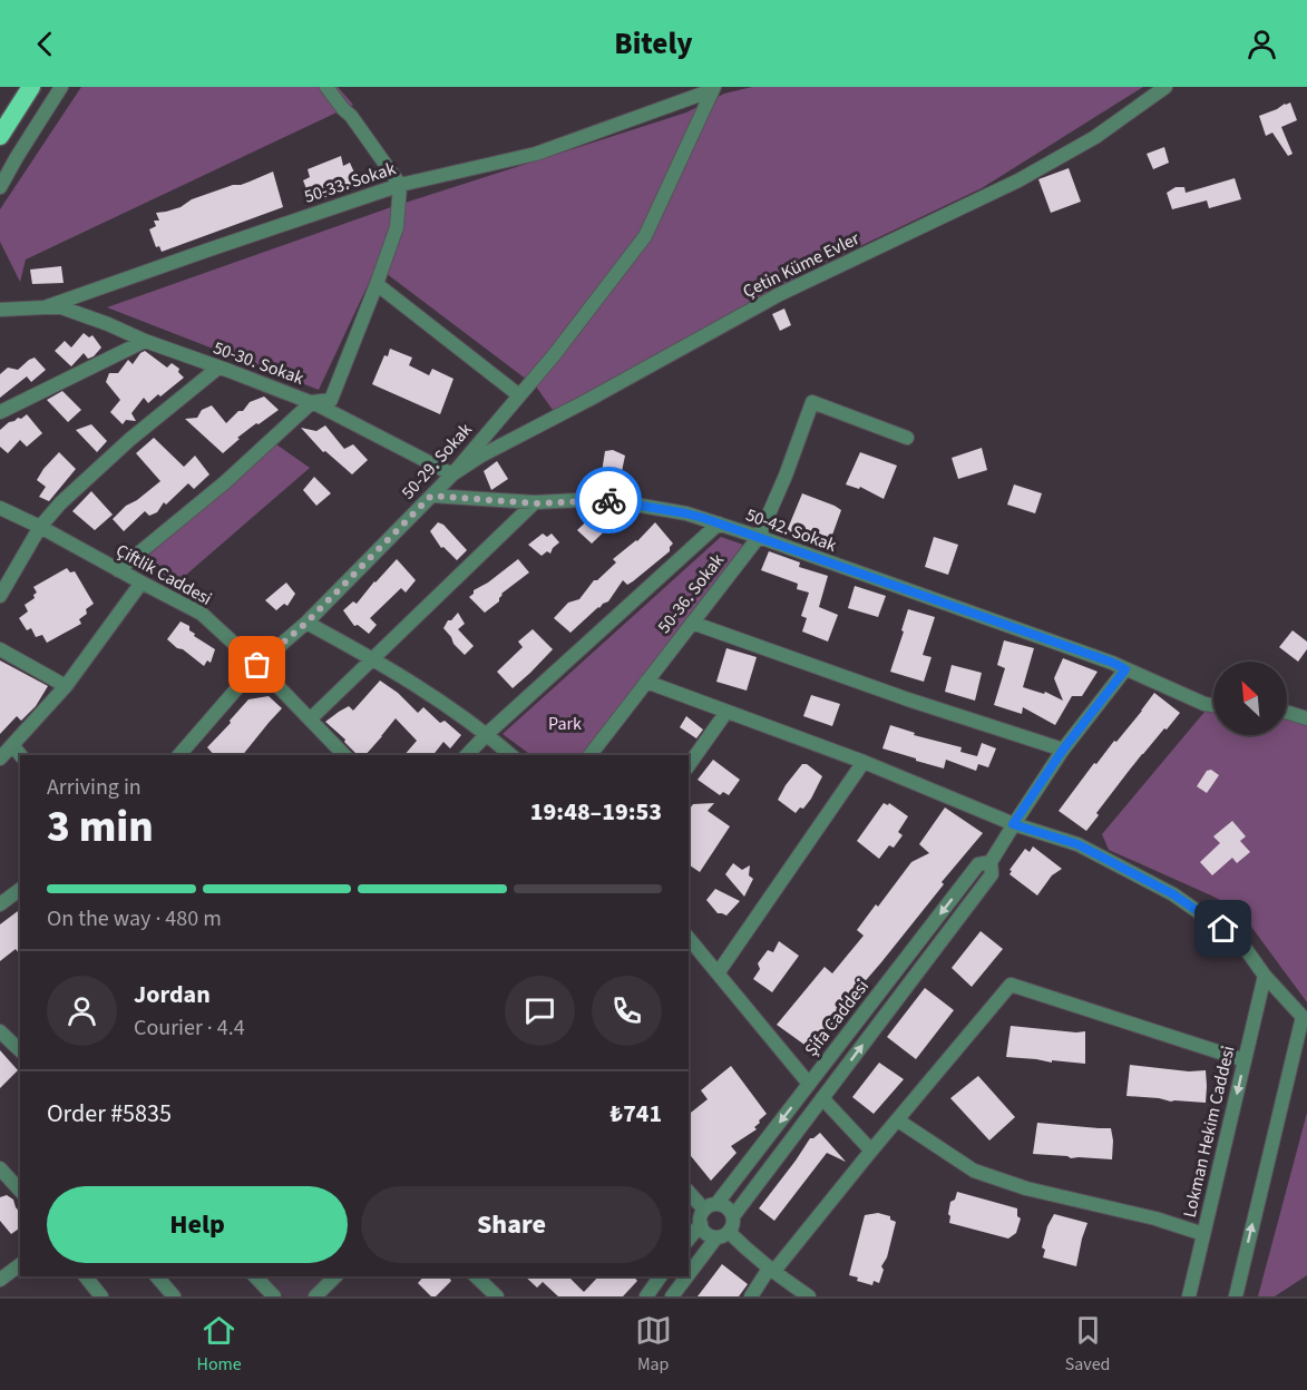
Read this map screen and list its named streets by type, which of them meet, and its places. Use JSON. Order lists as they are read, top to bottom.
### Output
{
  "streets": {
    "street": [
      "50-33. Sokak",
      "Çetin Küme Evler",
      "50-30. Sokak",
      "50-29. Sokak",
      "50-42. Sokak",
      "Çiftlik Caddesi",
      "50-36. Sokak",
      "Şifa Caddesi",
      "Lokman Hekim Caddesi"
    ]
  },
  "crossings": [
    ["50-33. Sokak", "50-30. Sokak"],
    ["50-33. Sokak", "50-29. Sokak"],
    ["Çetin Küme Evler", "50-30. Sokak"],
    ["Çetin Küme Evler", "50-29. Sokak"],
    ["50-30. Sokak", "50-29. Sokak"],
    ["50-29. Sokak", "50-42. Sokak"],
    ["50-29. Sokak", "Çiftlik Caddesi"],
    ["50-42. Sokak", "50-36. Sokak"],
    ["50-42. Sokak", "Şifa Caddesi"]
  ],
  "parks": ["Park"],
  "north": "top left",
  "page": {
    "header": "Bitely",
    "heading": ["3 min", "Arriving in", "19:48–19:53"],
    "panel": [
      "Jordan",
      "Courier · 4.4",
      "Order #5835",
      "₺741"
    ],
    "bar": "On the way · 480 m",
    "buttons": ["Help", "Share"],
    "tabs": ["Home", "Map", "Saved"]
  }
}
